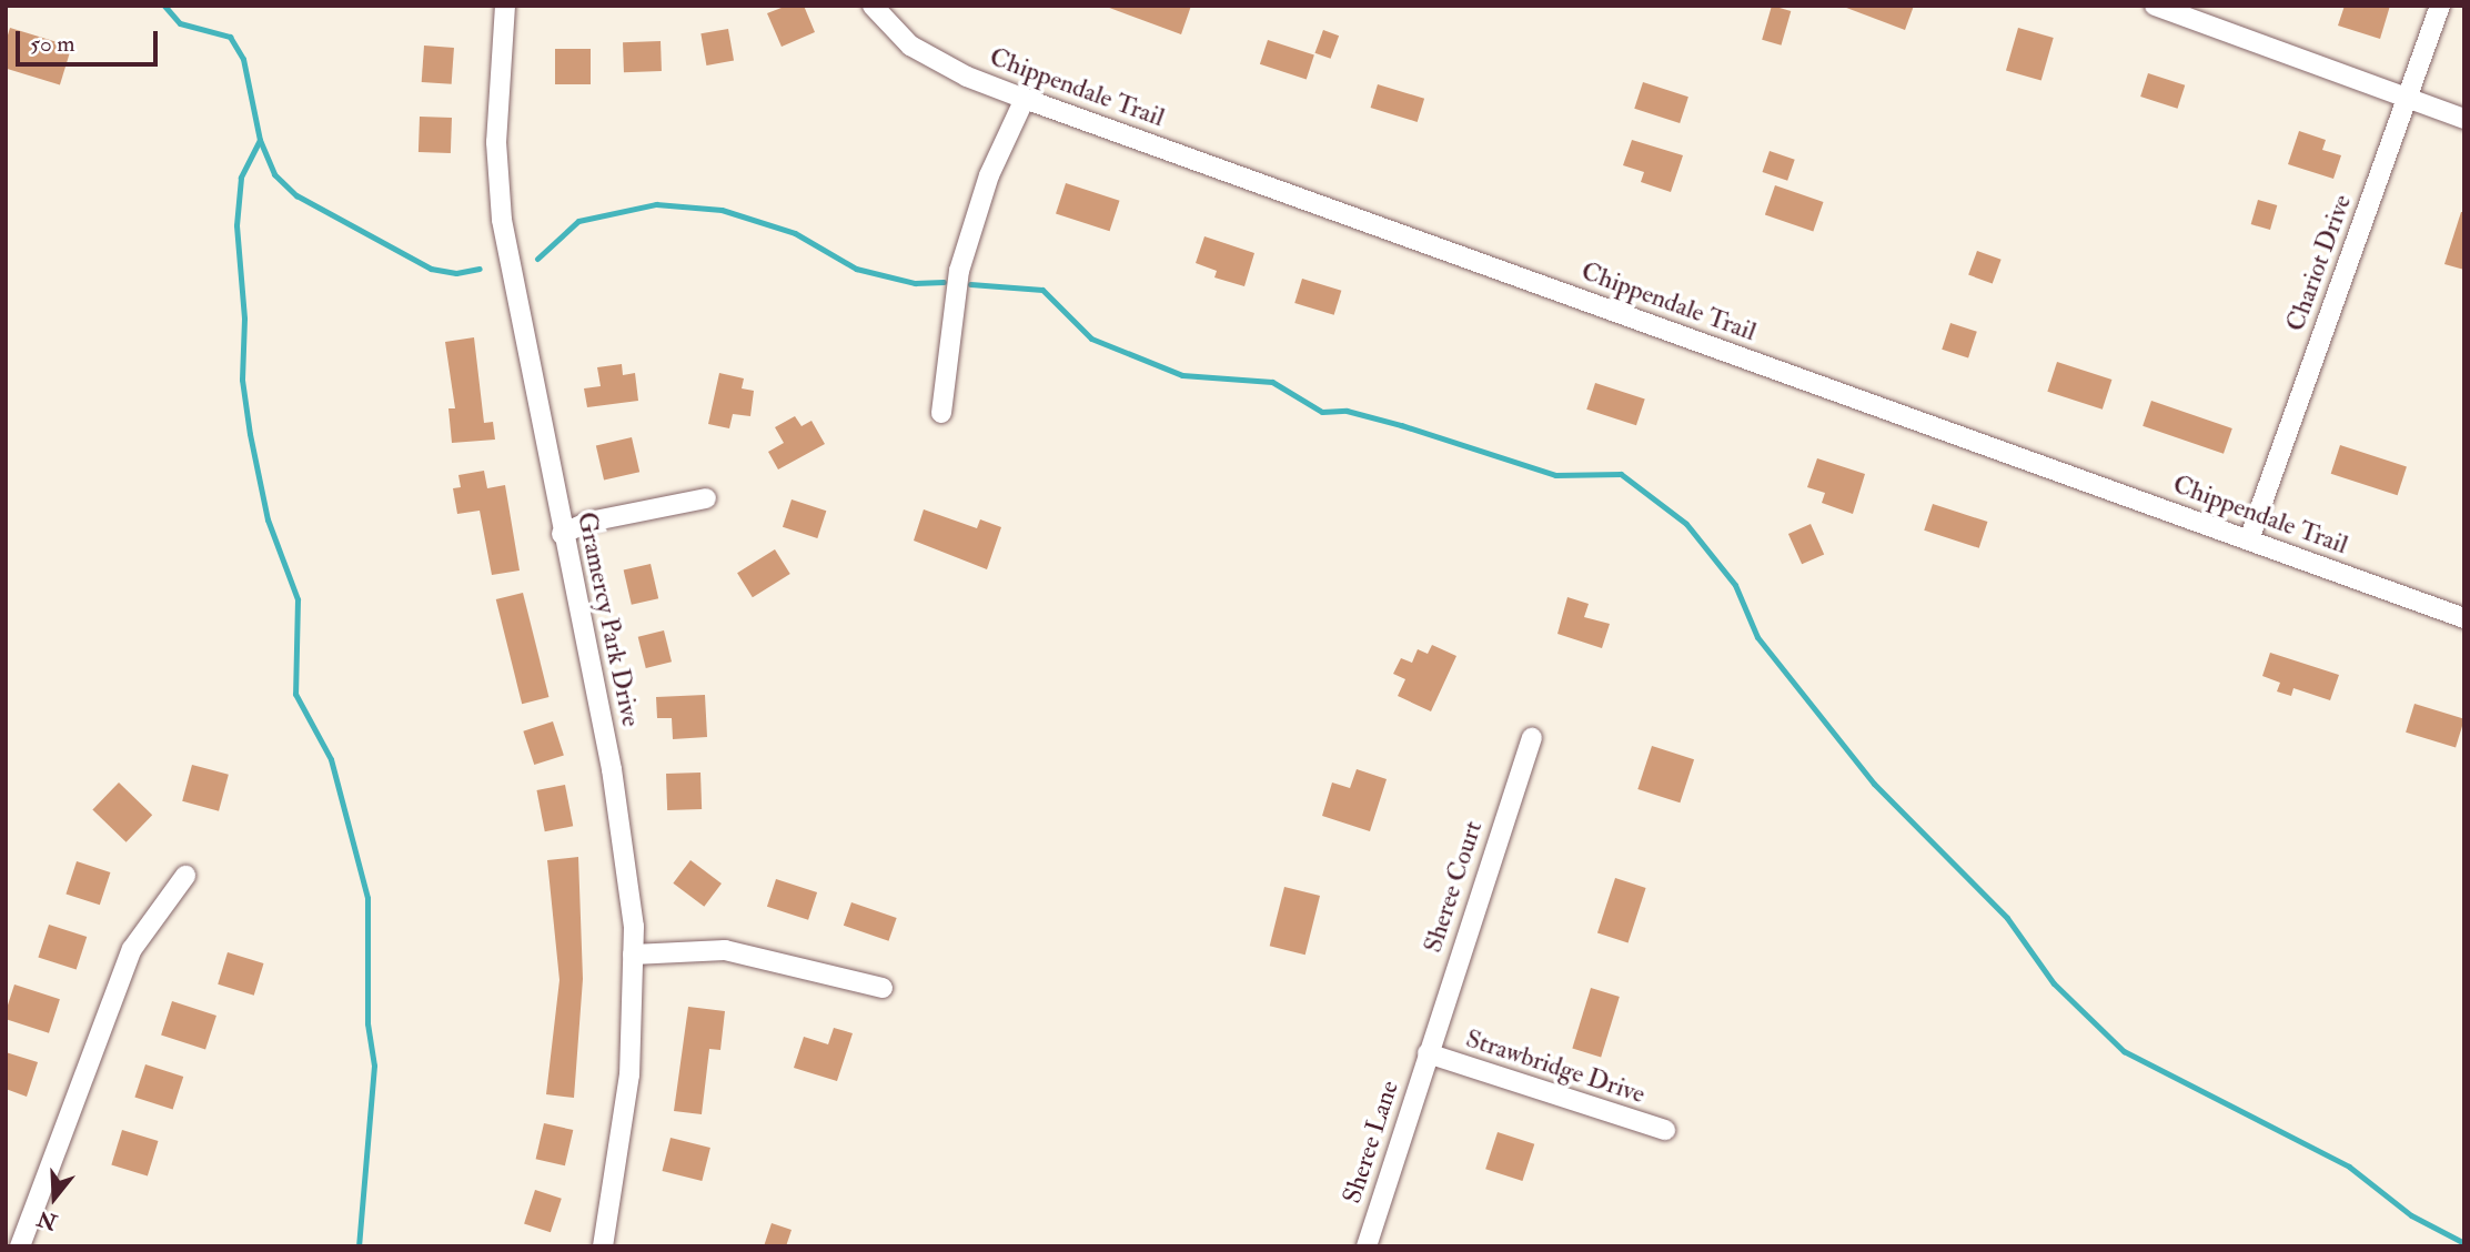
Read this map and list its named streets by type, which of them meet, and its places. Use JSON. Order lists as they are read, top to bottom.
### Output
{
  "streets": {
    "street": [
      "Chippendale Trail",
      "Chariot Drive",
      "Gramercy Park Drive",
      "Sheree Court",
      "Strawbridge Drive",
      "Sheree Lane"
    ]
  },
  "crossings": [
    ["Chippendale Trail", "Chariot Drive"],
    ["Sheree Court", "Strawbridge Drive"],
    ["Sheree Court", "Sheree Lane"],
    ["Strawbridge Drive", "Sheree Lane"]
  ],
  "scale_bar": "50 m",
  "north": "bottom"
}
